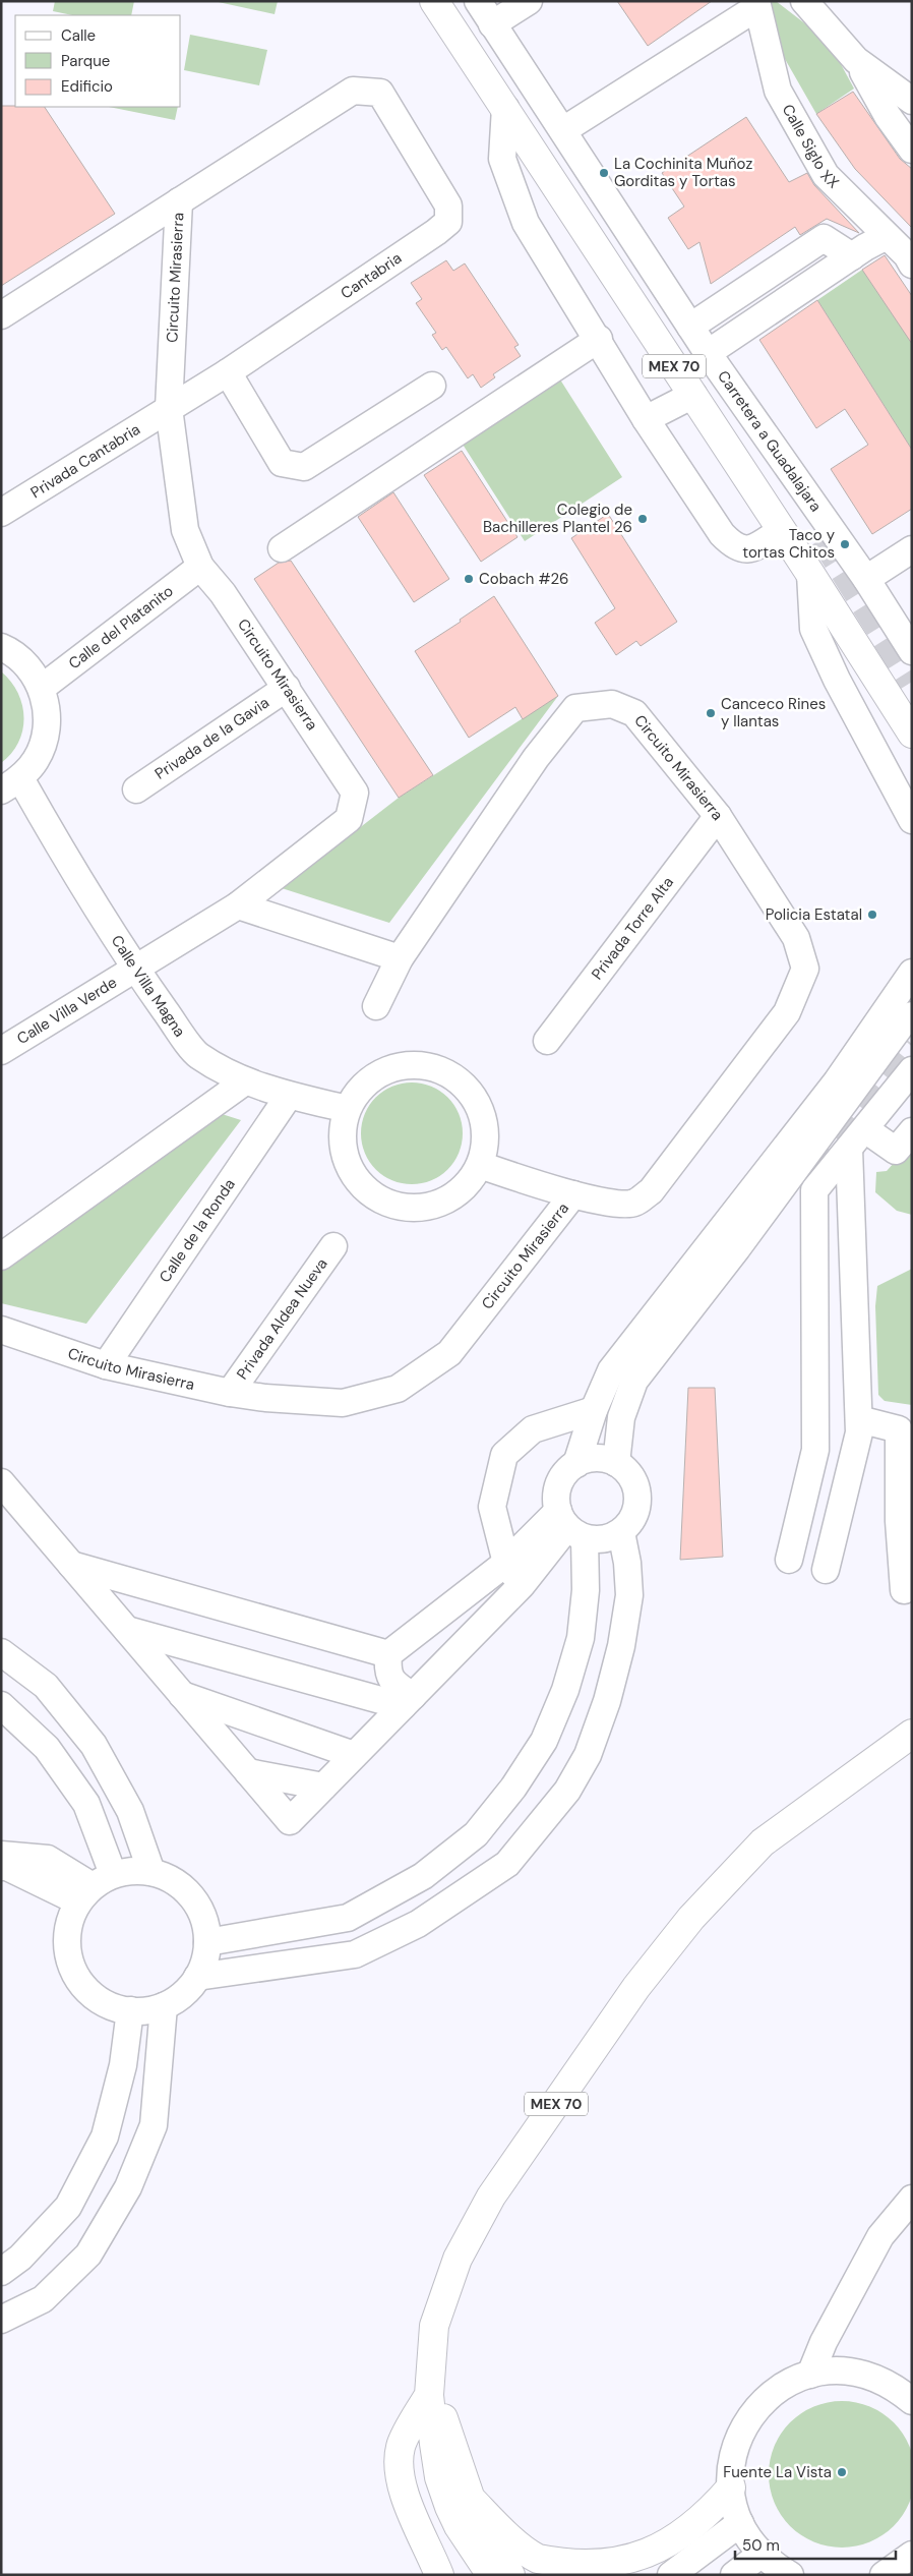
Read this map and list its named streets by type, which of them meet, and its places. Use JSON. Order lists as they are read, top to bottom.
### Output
{
  "streets": {
    "highway": ["MEX 70"],
    "street": [
      "Calle Siglo XX",
      "Cantabria",
      "Circuito Mirasierra",
      "Carretera a Guadalajara",
      "Privada Cantabria",
      "Calle del Platanito",
      "Privada de la Gavia",
      "Privada Torre Alta",
      "Calle Villa Magna",
      "Calle Villa Verde",
      "Calle de la Ronda",
      "Privada Aldea Nueva"
    ]
  },
  "crossings": [
    ["Cantabria", "Circuito Mirasierra"],
    ["Cantabria", "Privada Cantabria"],
    ["Circuito Mirasierra", "Privada Cantabria"],
    ["Circuito Mirasierra", "Calle del Platanito"],
    ["Circuito Mirasierra", "Privada de la Gavia"],
    ["Circuito Mirasierra", "Privada Torre Alta"],
    ["Circuito Mirasierra", "Calle Villa Verde"],
    ["Circuito Mirasierra", "Calle de la Ronda"],
    ["Circuito Mirasierra", "Privada Aldea Nueva"],
    ["Calle Villa Magna", "Calle Villa Verde"],
    ["Calle Villa Magna", "Calle de la Ronda"]
  ],
  "places": [
    "La Cochinita Muñoz Gorditas y Tortas",
    "Colegio de Bachilleres Plantel 26",
    "Taco y tortas Chitos",
    "Cobach #26",
    "Canceco Rines y llantas",
    "Policia Estatal",
    "Fuente La Vista"
  ],
  "legend": ["Calle", "Parque", "Edificio"],
  "scale_bar": "50 m"
}
